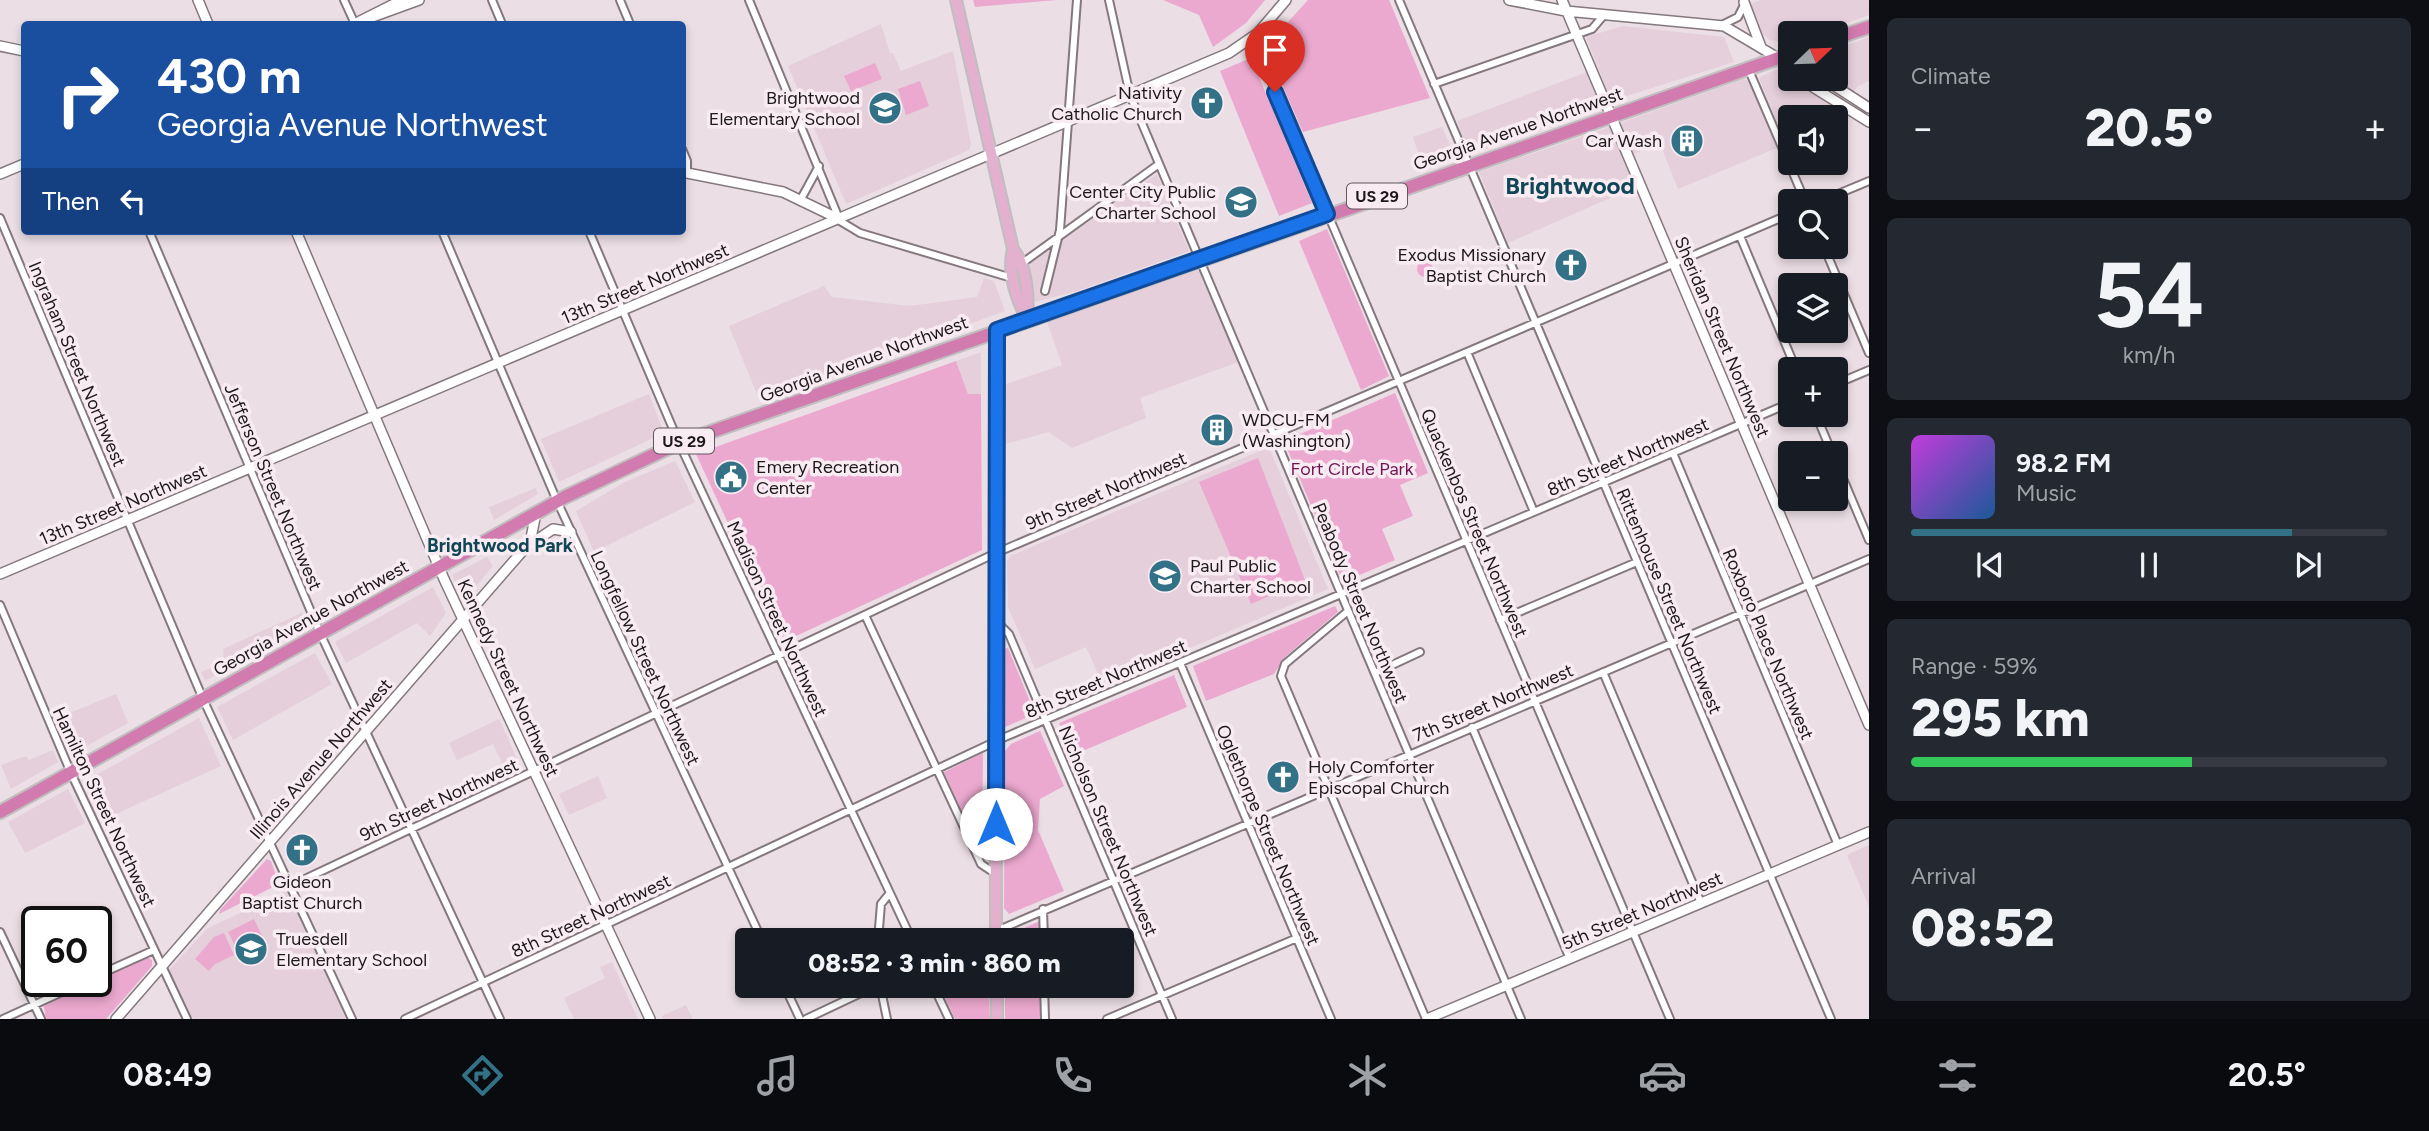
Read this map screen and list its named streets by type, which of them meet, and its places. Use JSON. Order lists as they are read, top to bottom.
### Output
{
  "streets": {
    "highway": ["Georgia Avenue Northwest", "US 29"],
    "street": [
      "13th Street Northwest",
      "Sheridan Street Northwest",
      "Ingraham Street Northwest",
      "8th Street Northwest",
      "Jefferson Street Northwest",
      "9th Street Northwest",
      "Quackenbos Street Northwest",
      "Rittenhouse Street Northwest",
      "Peabody Street Northwest",
      "Madison Street Northwest",
      "Roxboro Place Northwest",
      "Longfellow Street Northwest",
      "Kennedy Street Northwest",
      "7th Street Northwest",
      "Illinois Avenue Northwest",
      "Hamilton Street Northwest",
      "Nicholson Street Northwest",
      "Oglethorpe Street Northwest",
      "5th Street Northwest"
    ]
  },
  "crossings": [
    ["Georgia Avenue Northwest", "Sheridan Street Northwest"],
    ["Georgia Avenue Northwest", "Ingraham Street Northwest"],
    ["Georgia Avenue Northwest", "Jefferson Street Northwest"],
    ["Georgia Avenue Northwest", "Quackenbos Street Northwest"],
    ["Georgia Avenue Northwest", "Rittenhouse Street Northwest"],
    ["Georgia Avenue Northwest", "Peabody Street Northwest"],
    ["Georgia Avenue Northwest", "Madison Street Northwest"],
    ["Georgia Avenue Northwest", "Longfellow Street Northwest"],
    ["Georgia Avenue Northwest", "Kennedy Street Northwest"],
    ["Georgia Avenue Northwest", "Illinois Avenue Northwest"],
    ["Georgia Avenue Northwest", "Hamilton Street Northwest"],
    ["13th Street Northwest", "Ingraham Street Northwest"],
    ["13th Street Northwest", "Jefferson Street Northwest"],
    ["13th Street Northwest", "Quackenbos Street Northwest"],
    ["13th Street Northwest", "Peabody Street Northwest"],
    ["13th Street Northwest", "Madison Street Northwest"],
    ["13th Street Northwest", "Longfellow Street Northwest"],
    ["13th Street Northwest", "Kennedy Street Northwest"],
    ["Sheridan Street Northwest", "8th Street Northwest"],
    ["Sheridan Street Northwest", "9th Street Northwest"],
    ["Sheridan Street Northwest", "7th Street Northwest"],
    ["Ingraham Street Northwest", "9th Street Northwest"],
    ["Ingraham Street Northwest", "Illinois Avenue Northwest"],
    ["8th Street Northwest", "Jefferson Street Northwest"],
    ["8th Street Northwest", "Quackenbos Street Northwest"],
    ["8th Street Northwest", "Rittenhouse Street Northwest"],
    ["8th Street Northwest", "Peabody Street Northwest"],
    ["8th Street Northwest", "Madison Street Northwest"],
    ["8th Street Northwest", "Roxboro Place Northwest"],
    ["8th Street Northwest", "Longfellow Street Northwest"],
    ["8th Street Northwest", "Kennedy Street Northwest"],
    ["8th Street Northwest", "Nicholson Street Northwest"],
    ["8th Street Northwest", "Oglethorpe Street Northwest"],
    ["Jefferson Street Northwest", "9th Street Northwest"],
    ["Jefferson Street Northwest", "Illinois Avenue Northwest"],
    ["9th Street Northwest", "Quackenbos Street Northwest"],
    ["9th Street Northwest", "Rittenhouse Street Northwest"],
    ["9th Street Northwest", "Peabody Street Northwest"],
    ["9th Street Northwest", "Madison Street Northwest"],
    ["9th Street Northwest", "Longfellow Street Northwest"],
    ["9th Street Northwest", "Kennedy Street Northwest"],
    ["Quackenbos Street Northwest", "7th Street Northwest"],
    ["Quackenbos Street Northwest", "5th Street Northwest"],
    ["Rittenhouse Street Northwest", "7th Street Northwest"],
    ["Rittenhouse Street Northwest", "5th Street Northwest"],
    ["Peabody Street Northwest", "7th Street Northwest"],
    ["Peabody Street Northwest", "5th Street Northwest"],
    ["Roxboro Place Northwest", "7th Street Northwest"],
    ["Roxboro Place Northwest", "5th Street Northwest"],
    ["Kennedy Street Northwest", "Illinois Avenue Northwest"],
    ["7th Street Northwest", "Nicholson Street Northwest"],
    ["7th Street Northwest", "Oglethorpe Street Northwest"],
    ["Illinois Avenue Northwest", "Hamilton Street Northwest"]
  ],
  "districts": ["Brightwood", "Brightwood Park"],
  "parks": ["Fort Circle Park"],
  "places": {
    "church": [
      "Nativity Catholic Church",
      "Exodus Missionary Baptist Church",
      "Holy Comforter Episcopal Church",
      "Gideon Baptist Church"
    ],
    "school or university": [
      "Brightwood Elementary School",
      "Center City Public Charter School",
      "Paul Public Charter School",
      "Truesdell Elementary School"
    ],
    "building": ["Car Wash", "WDCU-FM (Washington)"],
    "public building": ["Emery Recreation Center"]
  },
  "north": "top right",
  "page": {
    "tile": [
      "Climate",
      ["54", "km/h"],
      ["Range · 59%", "295 km"],
      ["Arrival", "08:52"]
    ],
    "map_buttons": ["+", "−"],
    "turn": ["430 m", "Georgia Avenue Northwest"],
    "heat": ["−", "20.5°", "+"],
    "then": "Then",
    "song": ["98.2 FM", "Music"],
    "limit": "60",
    "trip": "08:52 · 3 min · 860 m",
    "tabs": ["08:49", "20.5°"]
  }
}
